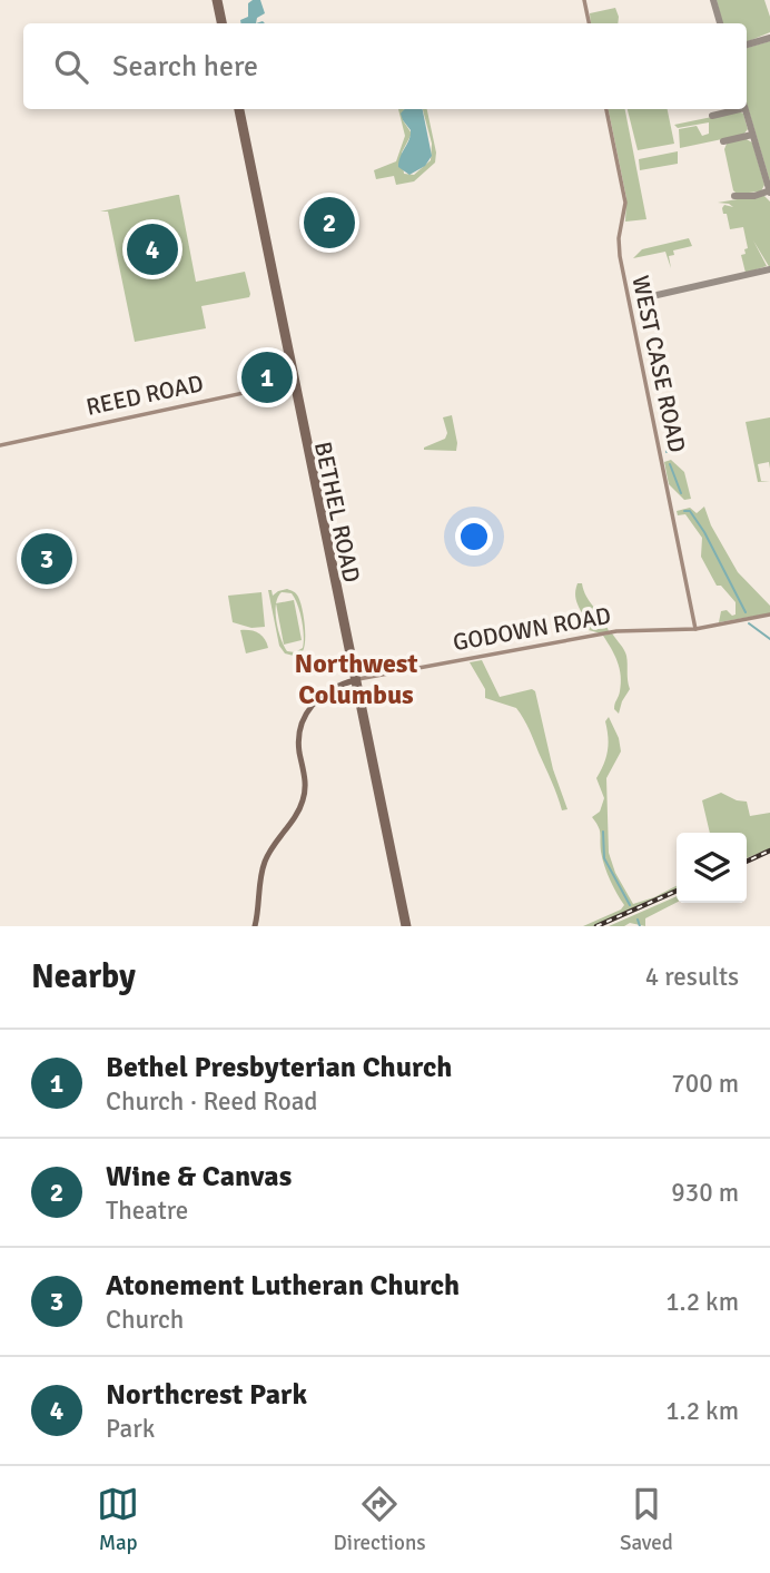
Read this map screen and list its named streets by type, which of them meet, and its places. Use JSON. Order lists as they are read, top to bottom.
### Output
{
  "streets": {
    "main road": [
      "WEST CASE ROAD",
      "REED ROAD",
      "BETHEL ROAD",
      "GODOWN ROAD"
    ]
  },
  "crossings": [
    ["WEST CASE ROAD", "GODOWN ROAD"],
    ["REED ROAD", "BETHEL ROAD"],
    ["BETHEL ROAD", "GODOWN ROAD"]
  ],
  "districts": ["Northwest Columbus"],
  "page": {
    "search": "Search here",
    "pins": [
      "2",
      "4",
      "1",
      "3"
    ],
    "heading": ["Nearby", "4 results"],
    "list": [
      {
        "mark": "1",
        "name": "Bethel Presbyterian Church",
        "note": "Church · Reed Road",
        "value": "700 m"
      },
      {
        "mark": "2",
        "name": "Wine & Canvas",
        "note": "Theatre",
        "value": "930 m"
      },
      {
        "mark": "3",
        "name": "Atonement Lutheran Church",
        "note": "Church",
        "value": "1.2 km"
      },
      {
        "mark": "4",
        "name": "Northcrest Park",
        "note": "Park",
        "value": "1.2 km"
      }
    ],
    "nav": ["Map", "Directions", "Saved"]
  }
}
